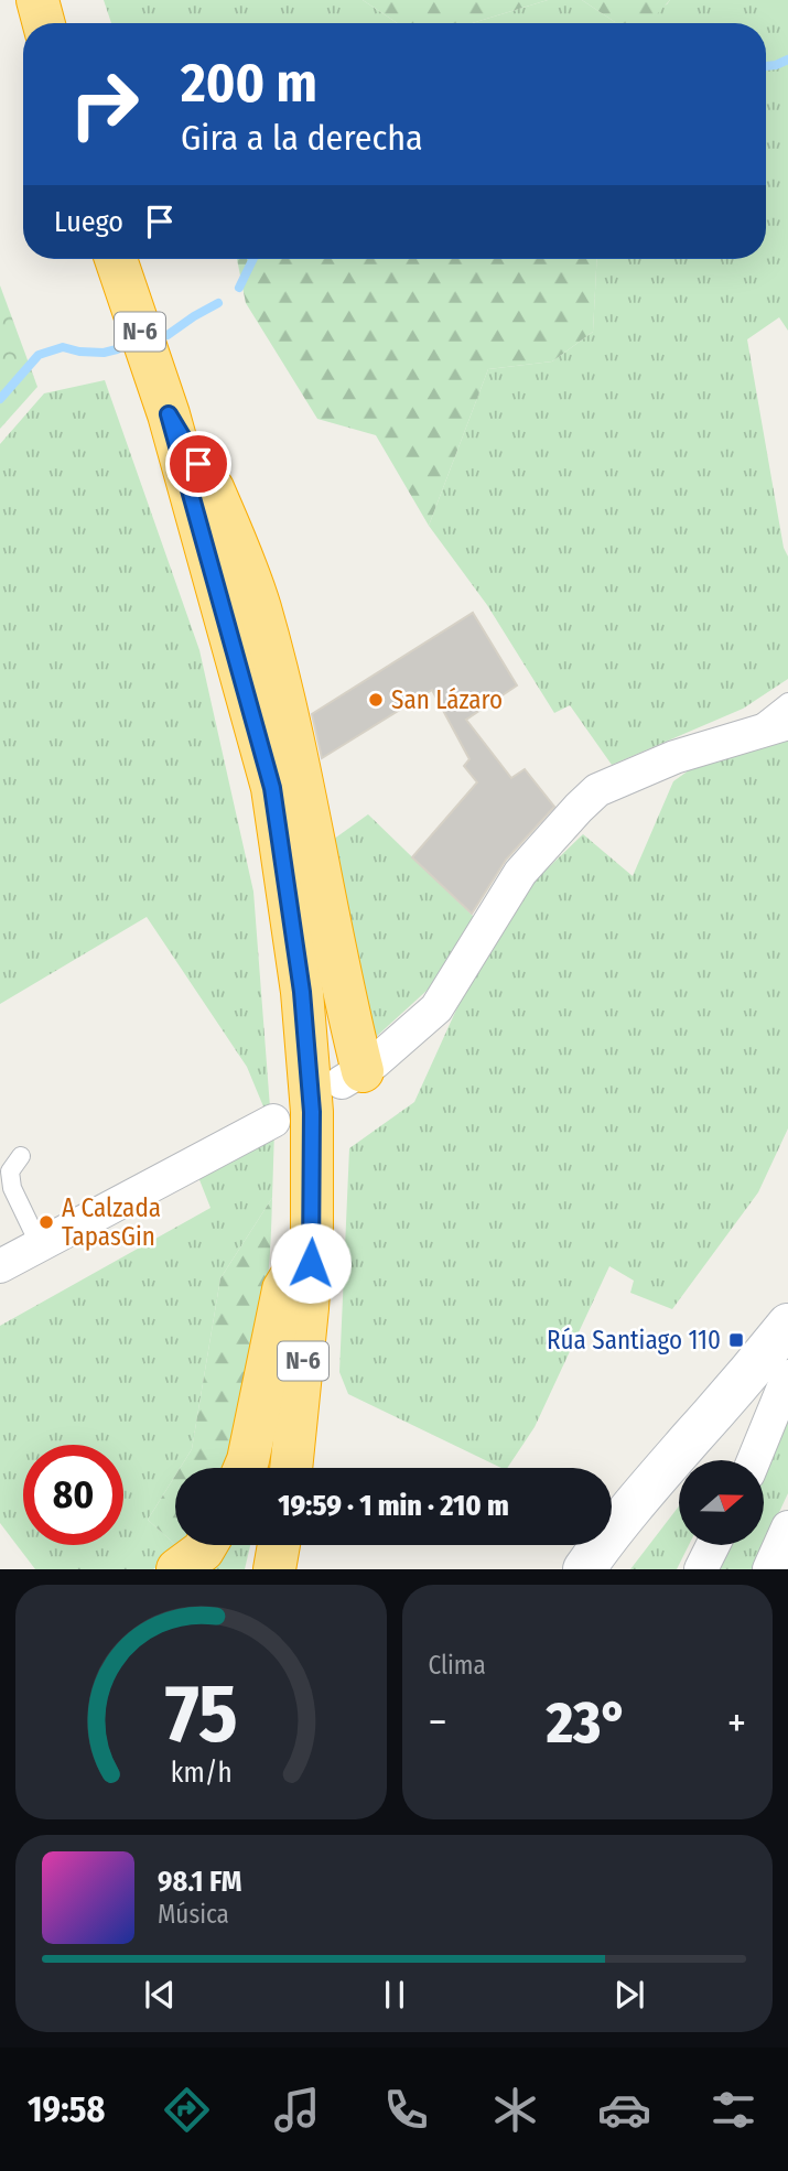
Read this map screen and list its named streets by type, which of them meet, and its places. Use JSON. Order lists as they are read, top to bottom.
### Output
{
  "streets": {
    "highway": ["N-6"]
  },
  "places": {
    "other": ["San Lázaro", "A Calzada TapasGin"],
    "transit": ["Rúa Santiago 110"]
  },
  "north": "right",
  "page": {
    "turn": ["200 m", "Gira a la derecha"],
    "then": "Luego",
    "limit": "80",
    "trip": "19:59 · 1 min · 210 m",
    "tile": "Clima",
    "heat": ["−", "23°", "+"],
    "song": ["98.1 FM", "Música"],
    "tabs": "19:58",
    "gauge": ["75", "km/h"]
  }
}
